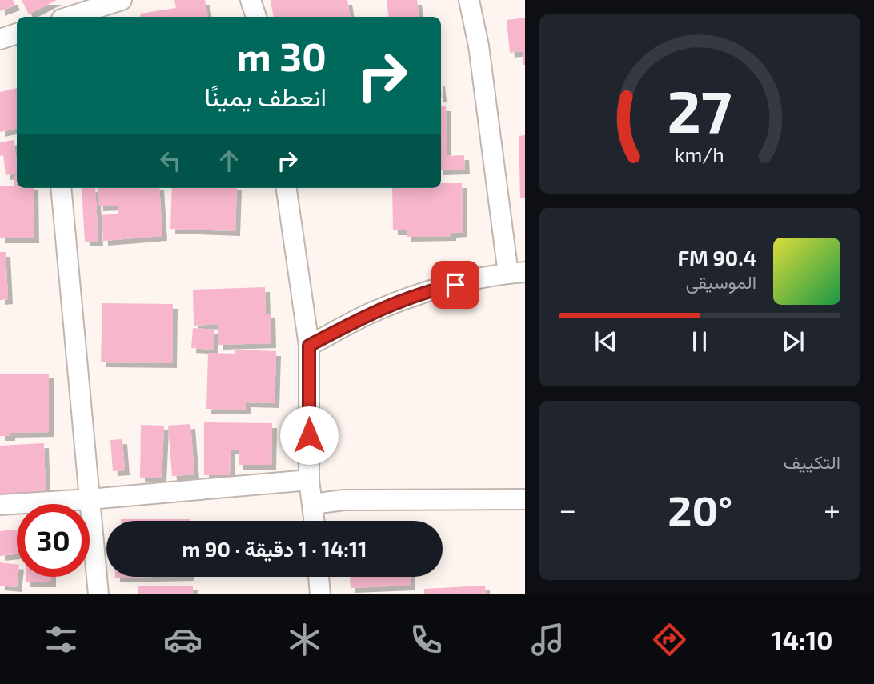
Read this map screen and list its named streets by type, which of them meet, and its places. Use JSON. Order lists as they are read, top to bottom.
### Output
{
  "page": {
    "turn": ["30 m", "انعطف يمينًا"],
    "song": ["90.4 FM", "الموسيقى"],
    "tile": "التكييف",
    "heat": ["−", "20°", "+"],
    "limit": "30",
    "trip": "14:11 · 1 دقيقة · 90 m",
    "tabs": "14:10",
    "gauge": ["27", "km/h"]
  }
}
